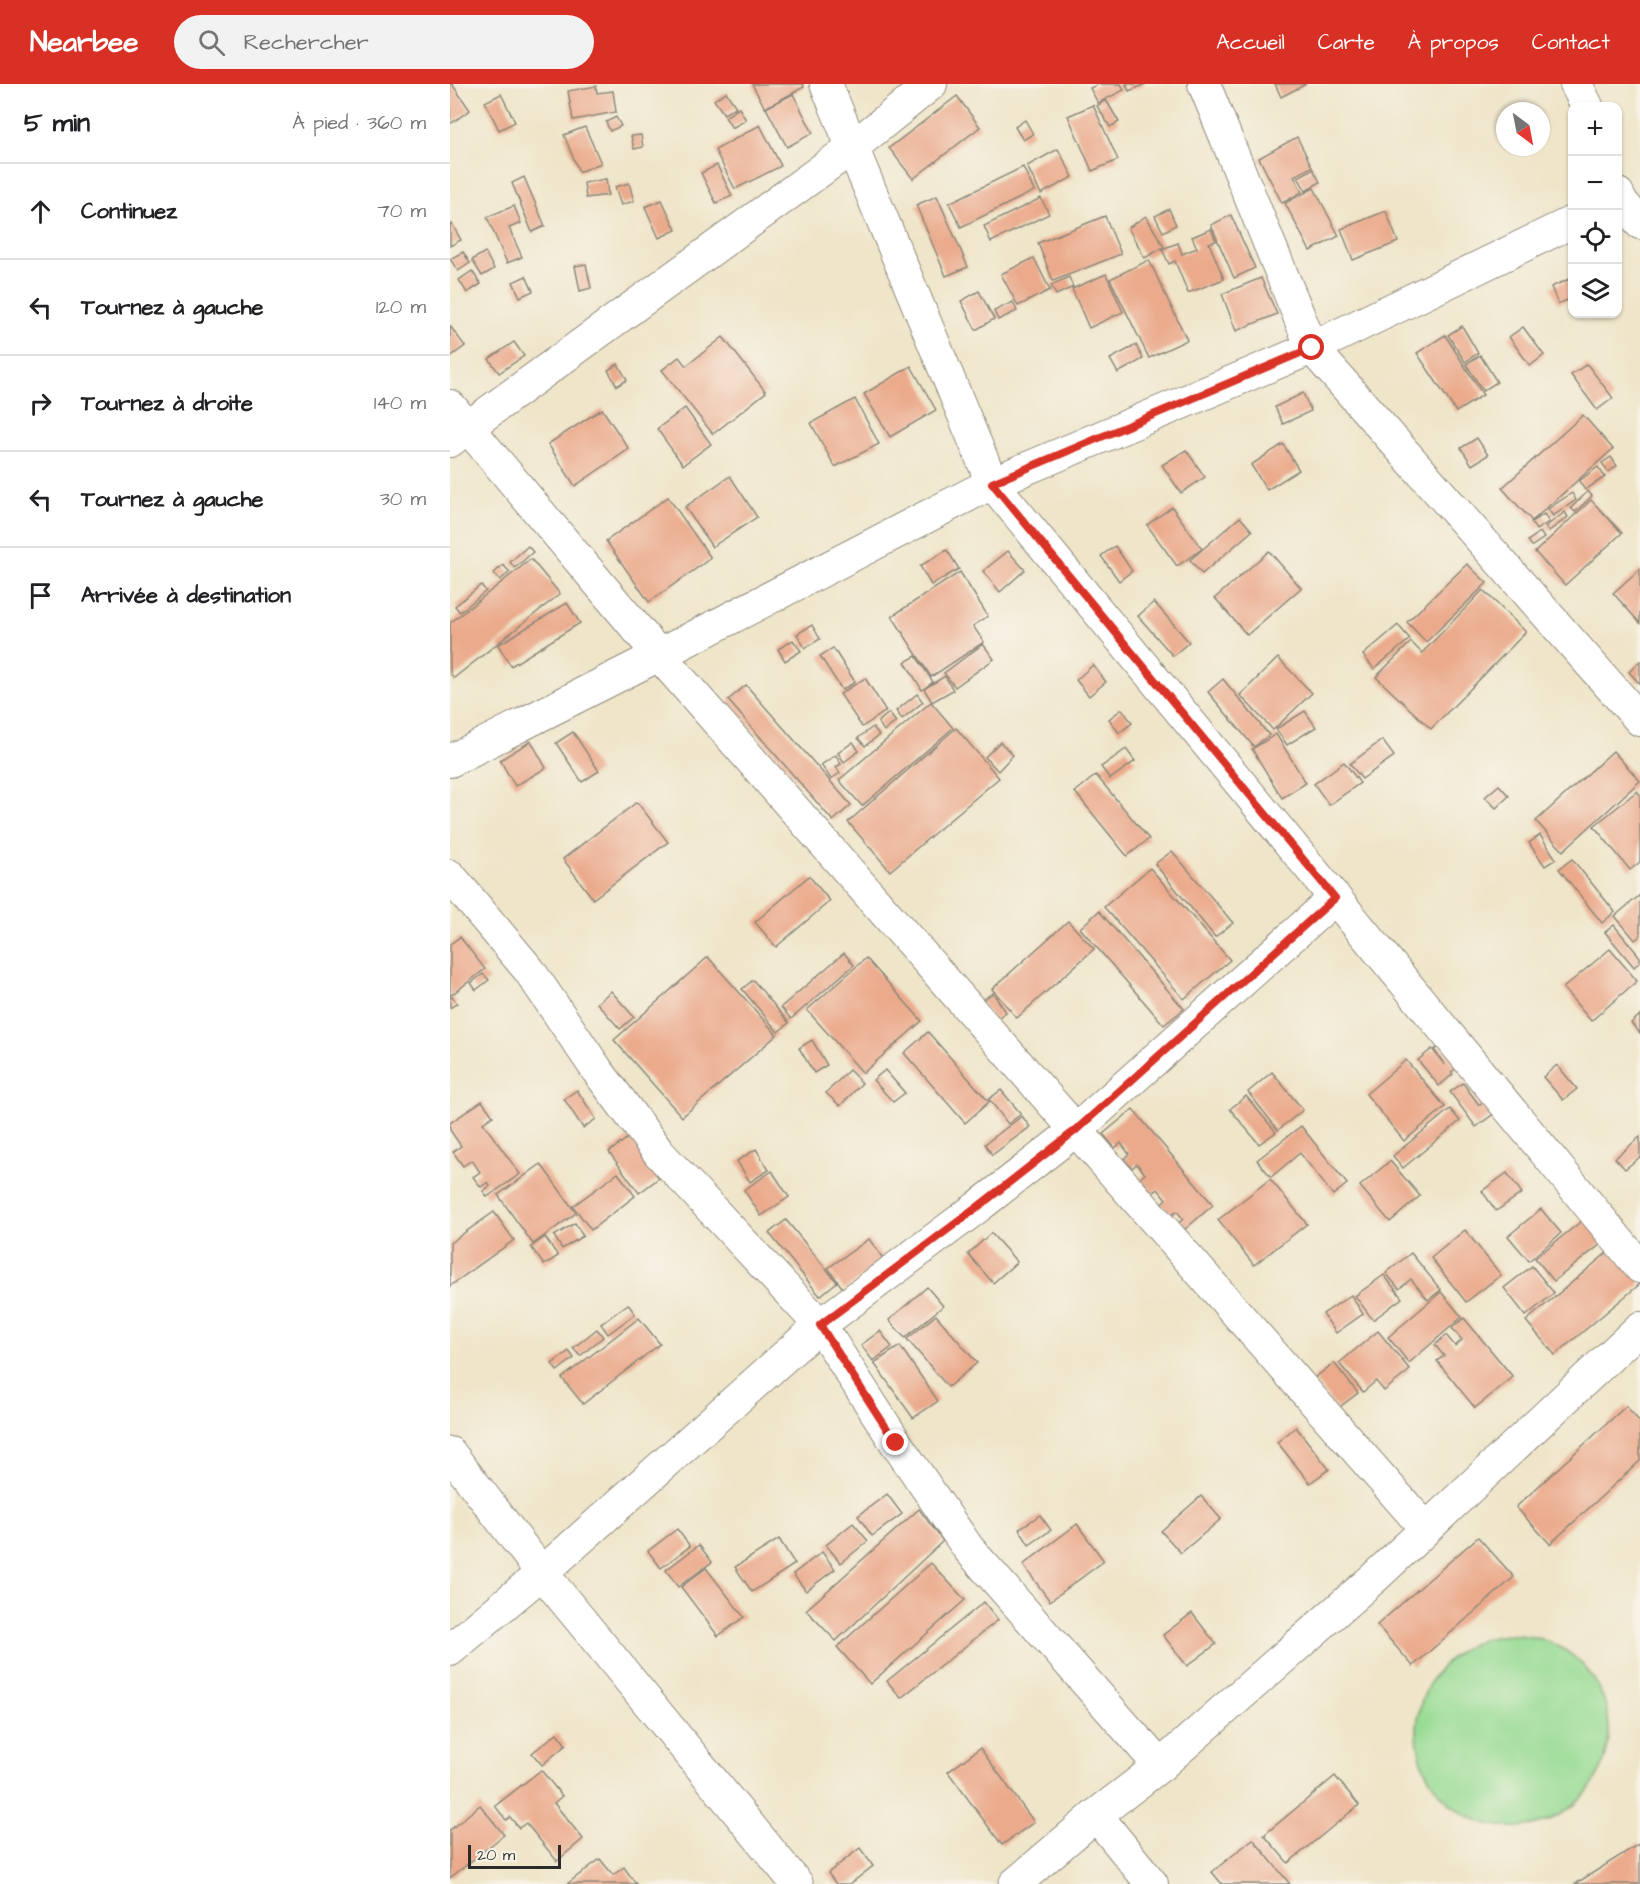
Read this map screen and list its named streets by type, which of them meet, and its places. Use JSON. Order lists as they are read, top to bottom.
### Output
{
  "scale_bar": "20 m",
  "north": "bottom right",
  "page": {
    "header": "Nearbee",
    "search": "Rechercher",
    "nav": [
      "Accueil",
      "Carte",
      "À propos",
      "Contact"
    ],
    "heading": ["5 min", "À pied · 360 m"],
    "map_buttons": ["+", "−"],
    "list": [
      ["Continuez", "70 m"],
      ["Tournez à gauche", "120 m"],
      ["Tournez à droite", "140 m"],
      ["Tournez à gauche", "30 m"],
      "Arrivée à destination"
    ],
    "scale": "20 m"
  }
}
